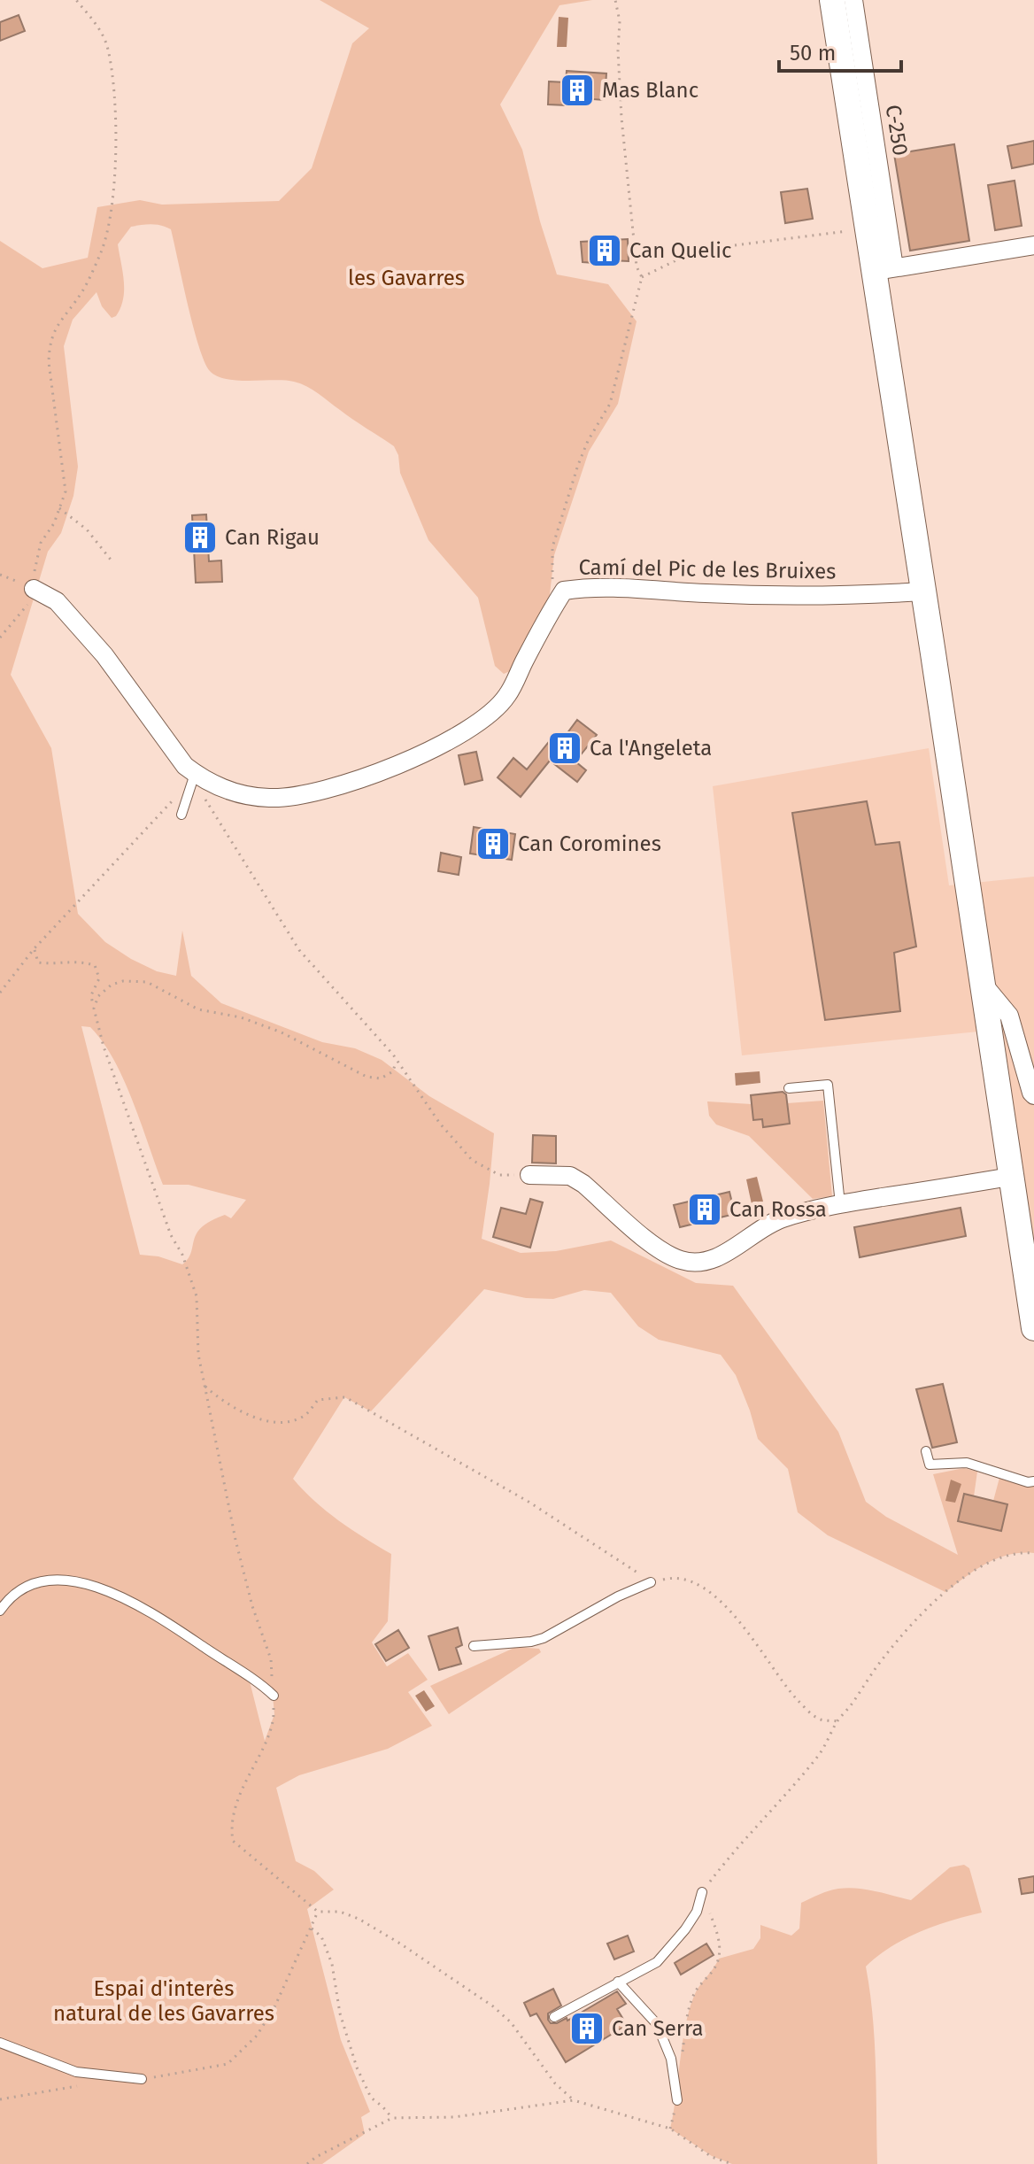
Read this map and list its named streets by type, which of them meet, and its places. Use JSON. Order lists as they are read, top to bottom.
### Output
{
  "streets": {
    "main road": ["C-250"],
    "street": ["Camí del Pic de les Bruixes"]
  },
  "crossings": [
    ["C-250", "Camí del Pic de les Bruixes"]
  ],
  "parks": ["les Gavarres", "Espai d'interès natural de les Gavarres"],
  "places": {
    "building": [
      "Mas Blanc",
      "Can Quelic",
      "Can Rigau",
      "Ca l'Angeleta",
      "Can Coromines",
      "Can Rossa",
      "Can Serra"
    ]
  },
  "scale_bar": "50 m"
}
